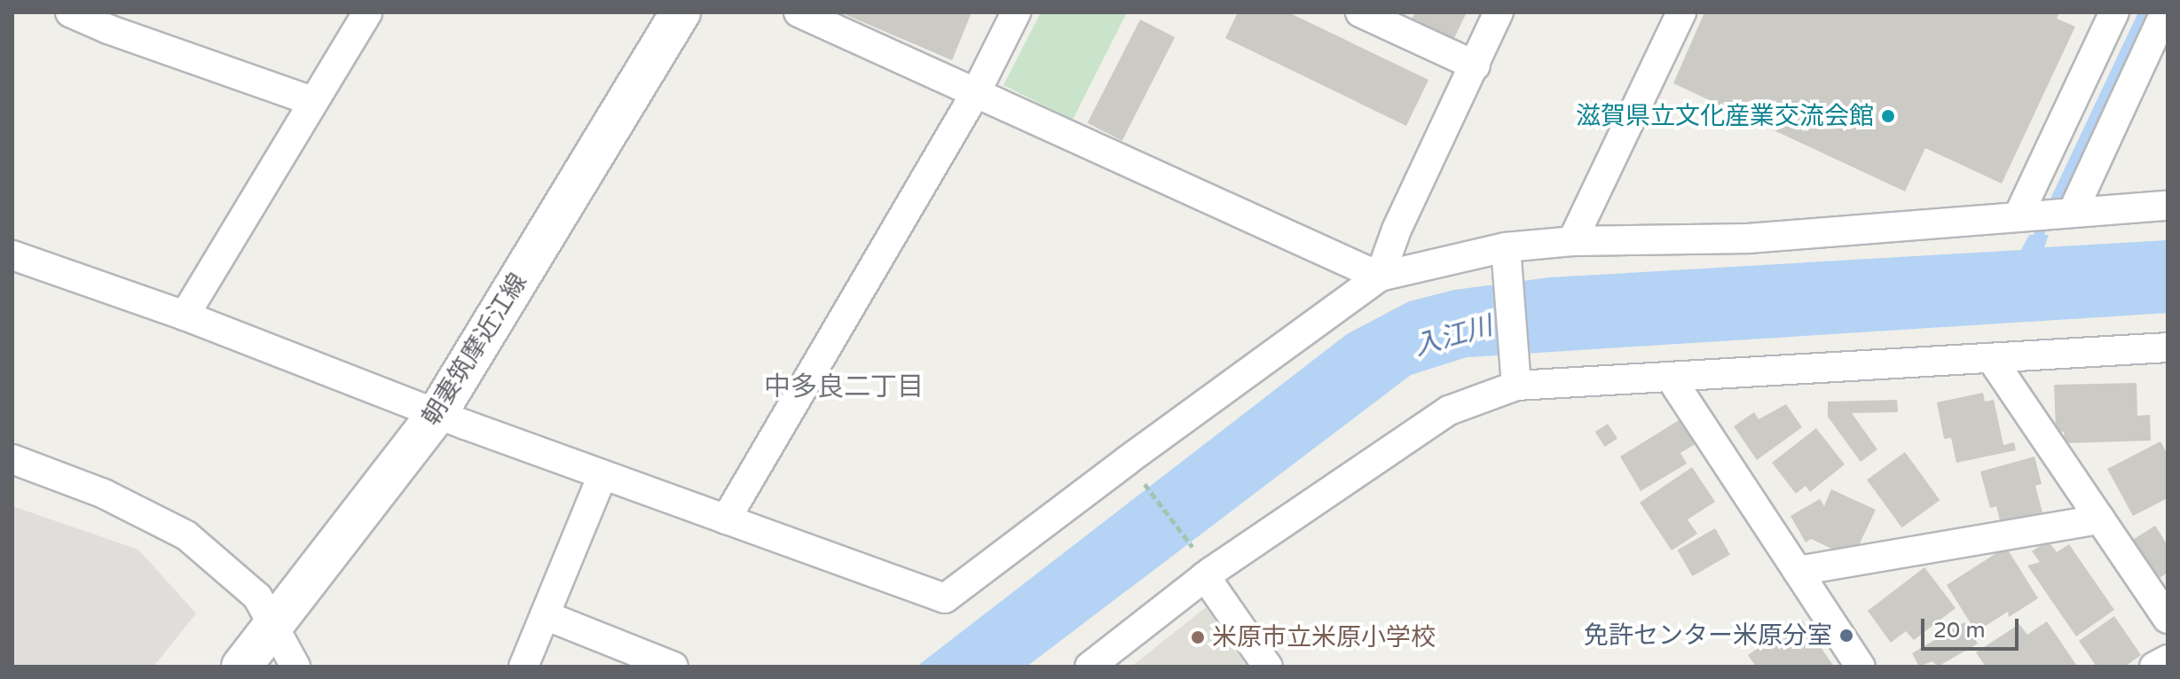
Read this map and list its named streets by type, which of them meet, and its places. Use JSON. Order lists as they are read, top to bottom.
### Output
{
  "streets": {
    "main road": ["朝妻筑摩近江線"]
  },
  "districts": ["中多良二丁目"],
  "water": ["入江川"],
  "places": ["滋賀県立文化産業交流会館", "免許センター米原分室", "米原市立米原小学校"],
  "scale_bar": "20 m"
}
